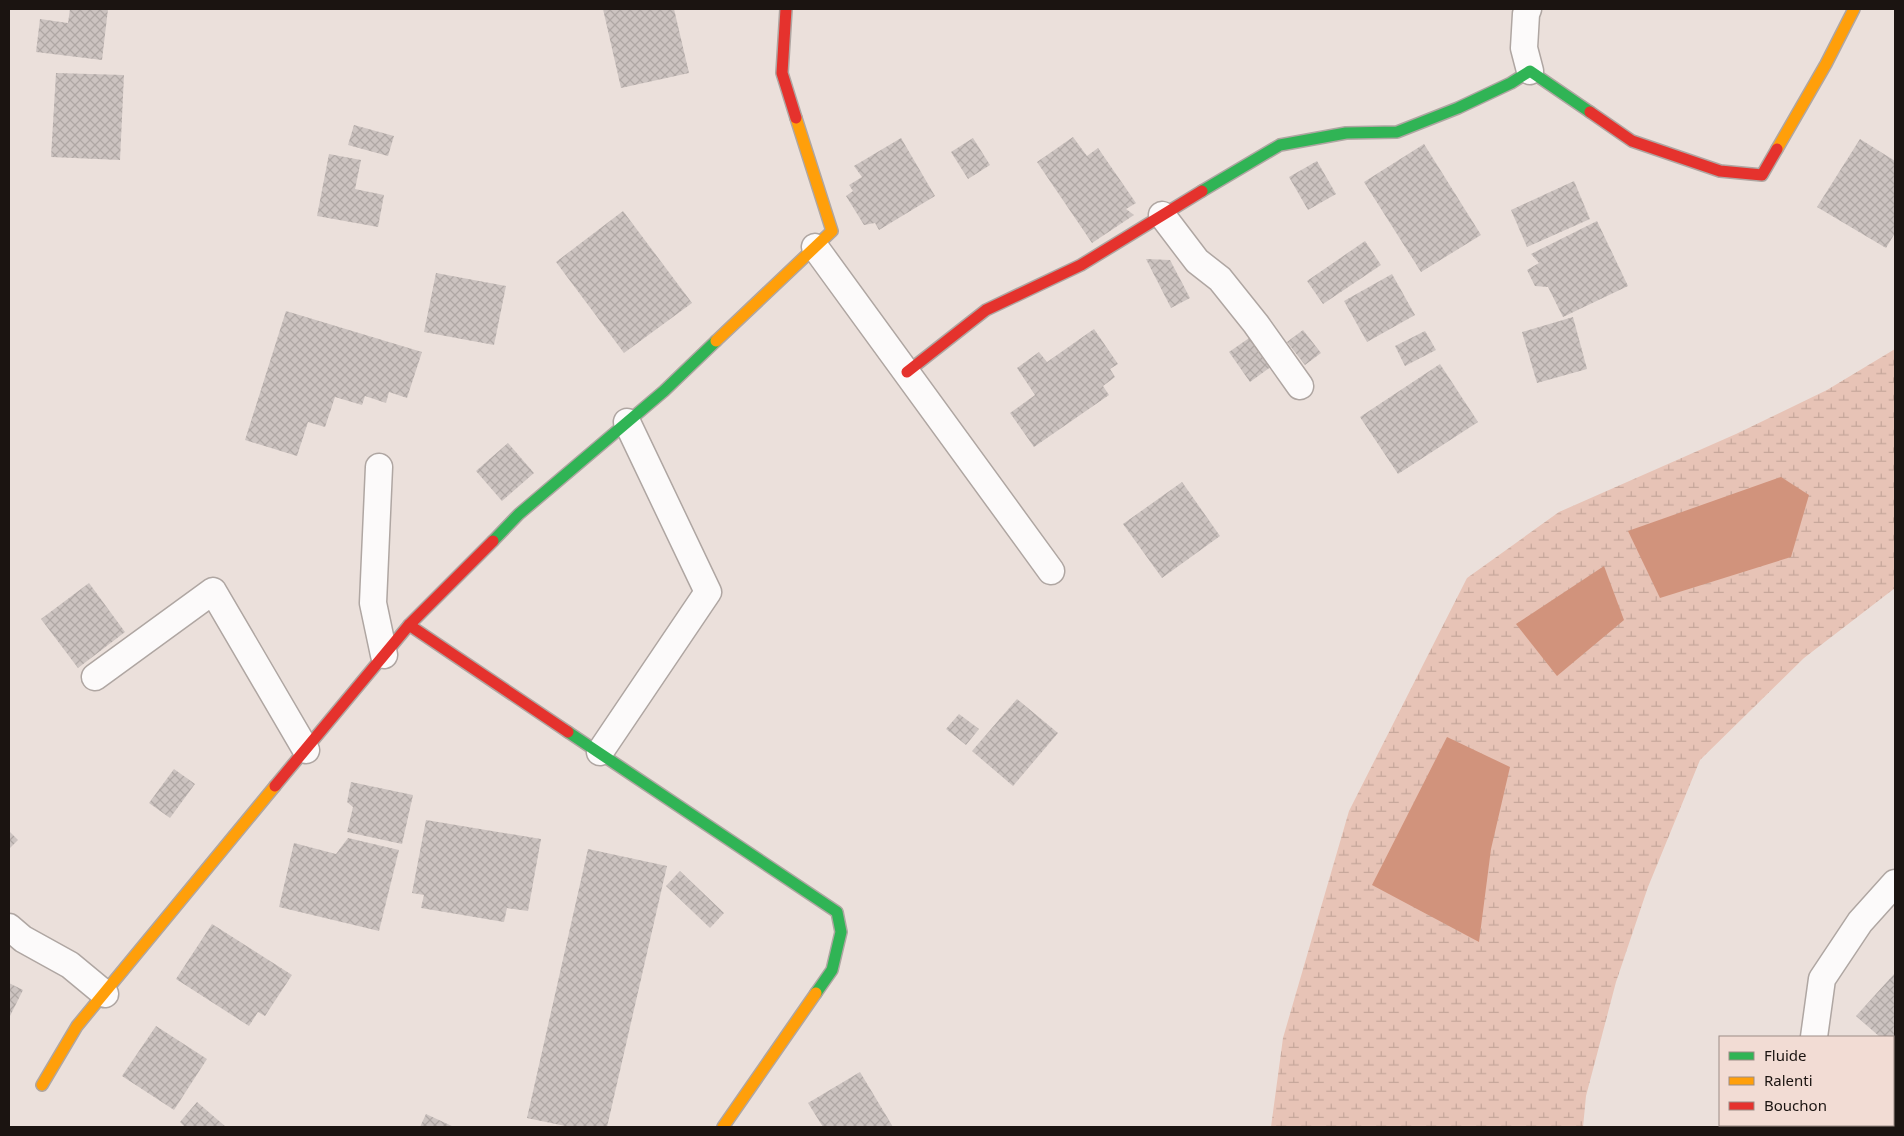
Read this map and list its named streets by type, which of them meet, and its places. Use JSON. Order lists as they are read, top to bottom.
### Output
{
  "legend": ["Fluide", "Ralenti", "Bouchon"]
}
